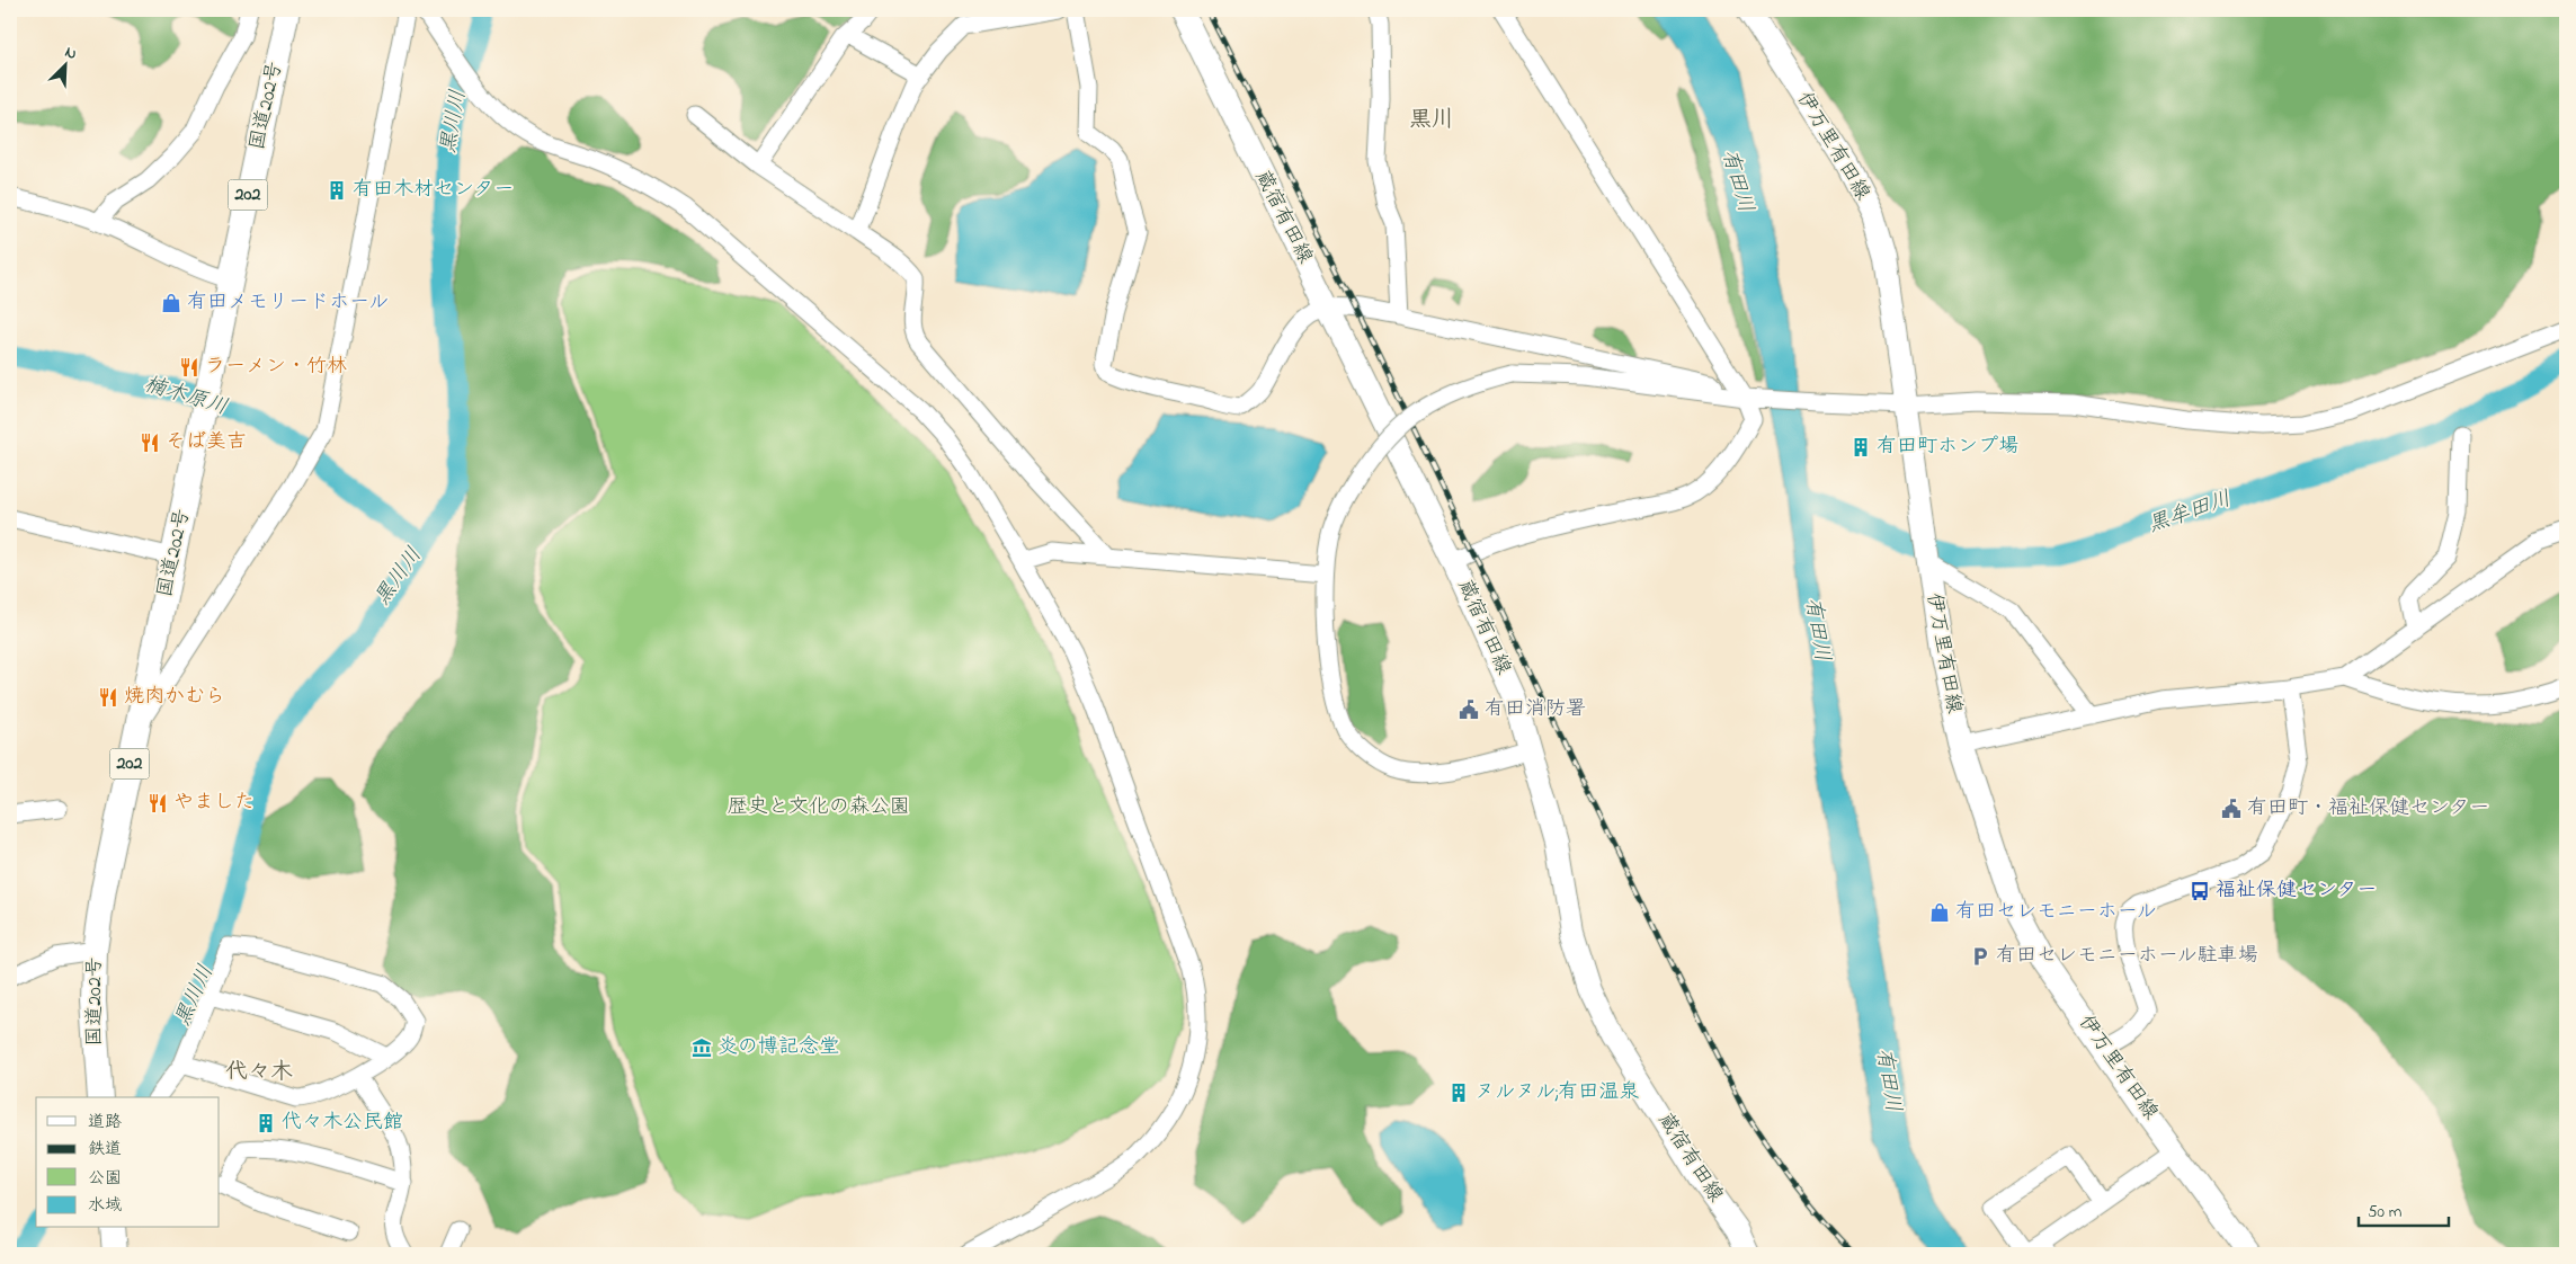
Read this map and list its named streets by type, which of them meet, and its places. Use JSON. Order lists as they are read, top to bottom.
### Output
{
  "streets": {
    "highway": ["国道202号", "202"],
    "main road": ["伊万里有田線", "蔵宿有田線"]
  },
  "districts": ["黒川", "代々木"],
  "water": [
    "黒川川",
    "有田川",
    "楠木原川",
    "黒牟田川"
  ],
  "parks": ["歴史と文化の森公園"],
  "places": {
    "building": [
      "有田木材センター",
      "有田町ホンプ場",
      "ヌルヌル;有田温泉",
      "代々木公民館"
    ],
    "shop": ["有田メモリードホール", "有田セレモニーホール"],
    "restaurant": [
      "ラーメン・竹林",
      "そば美吉",
      "焼肉かむら",
      "やました"
    ],
    "public building": ["有田消防署", "有田町・福祉保健センター"],
    "bus stop": ["福祉保健センター"],
    "parking": ["有田セレモニーホール駐車場"],
    "museum": ["炎の博記念堂"]
  },
  "legend": [
    "道路",
    "鉄道",
    "公園",
    "水域"
  ],
  "scale_bar": "50 m",
  "north": "top right"
}
